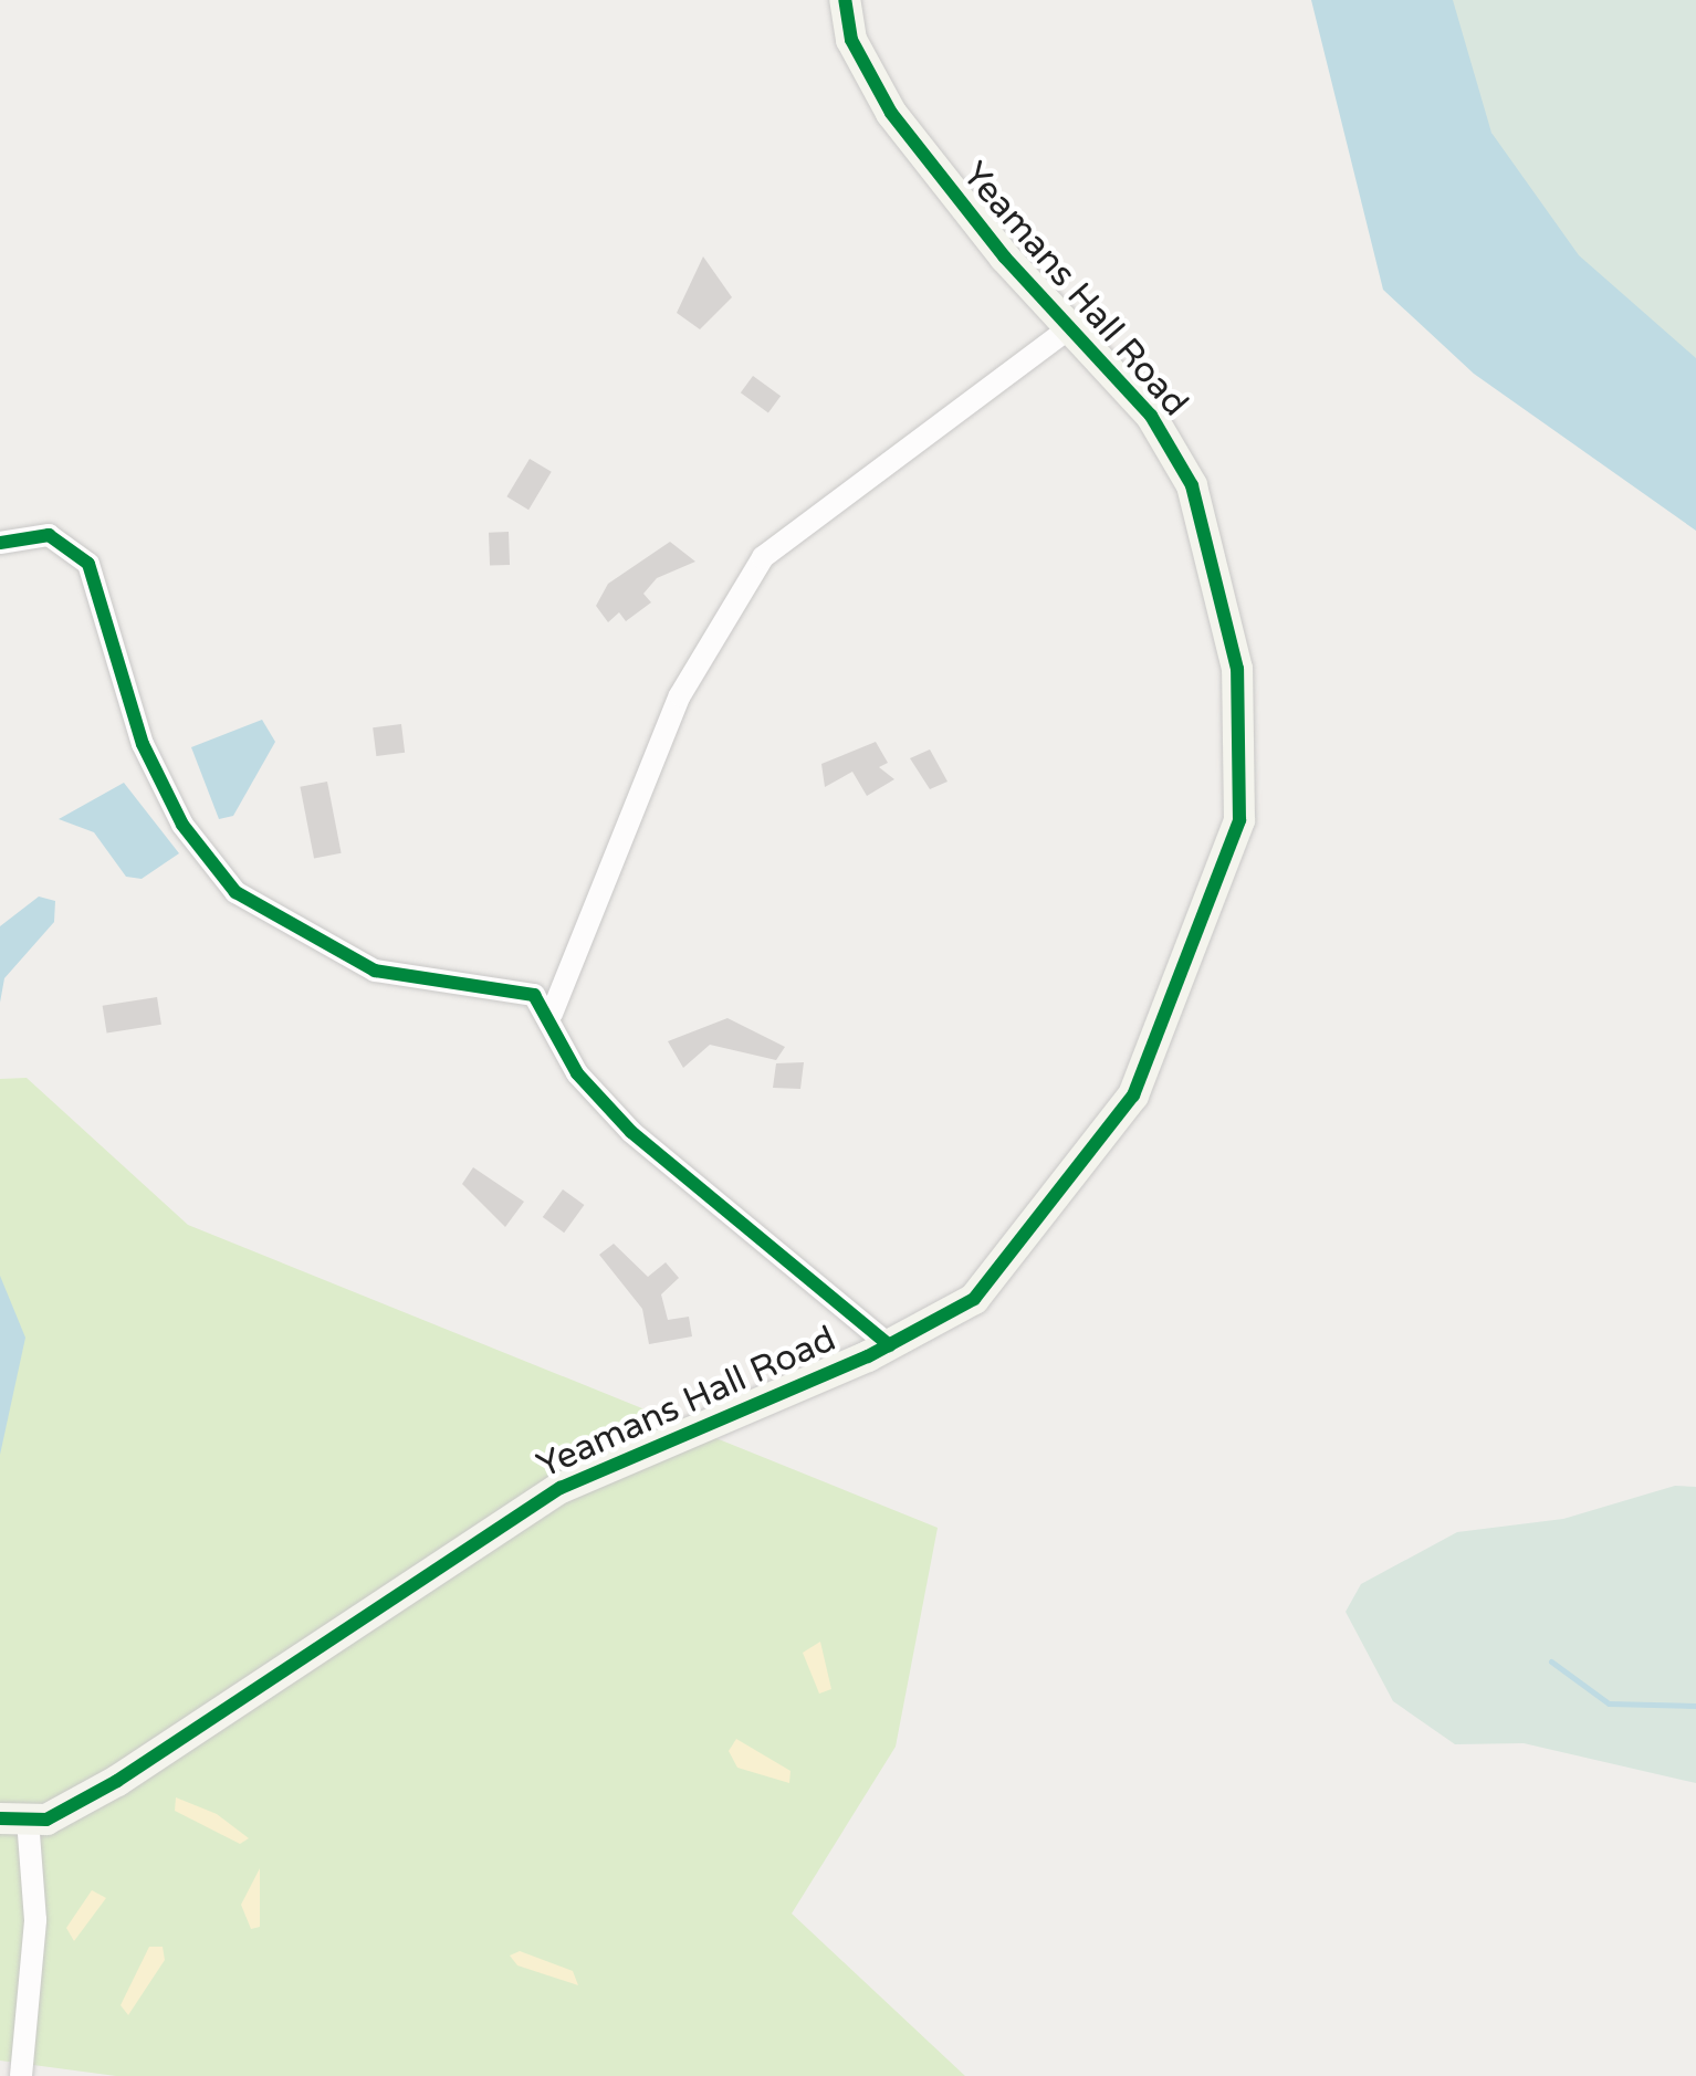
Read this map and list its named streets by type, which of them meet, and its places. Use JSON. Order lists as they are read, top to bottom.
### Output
{
  "streets": {
    "street": ["Yeamans Hall Road"]
  }
}
